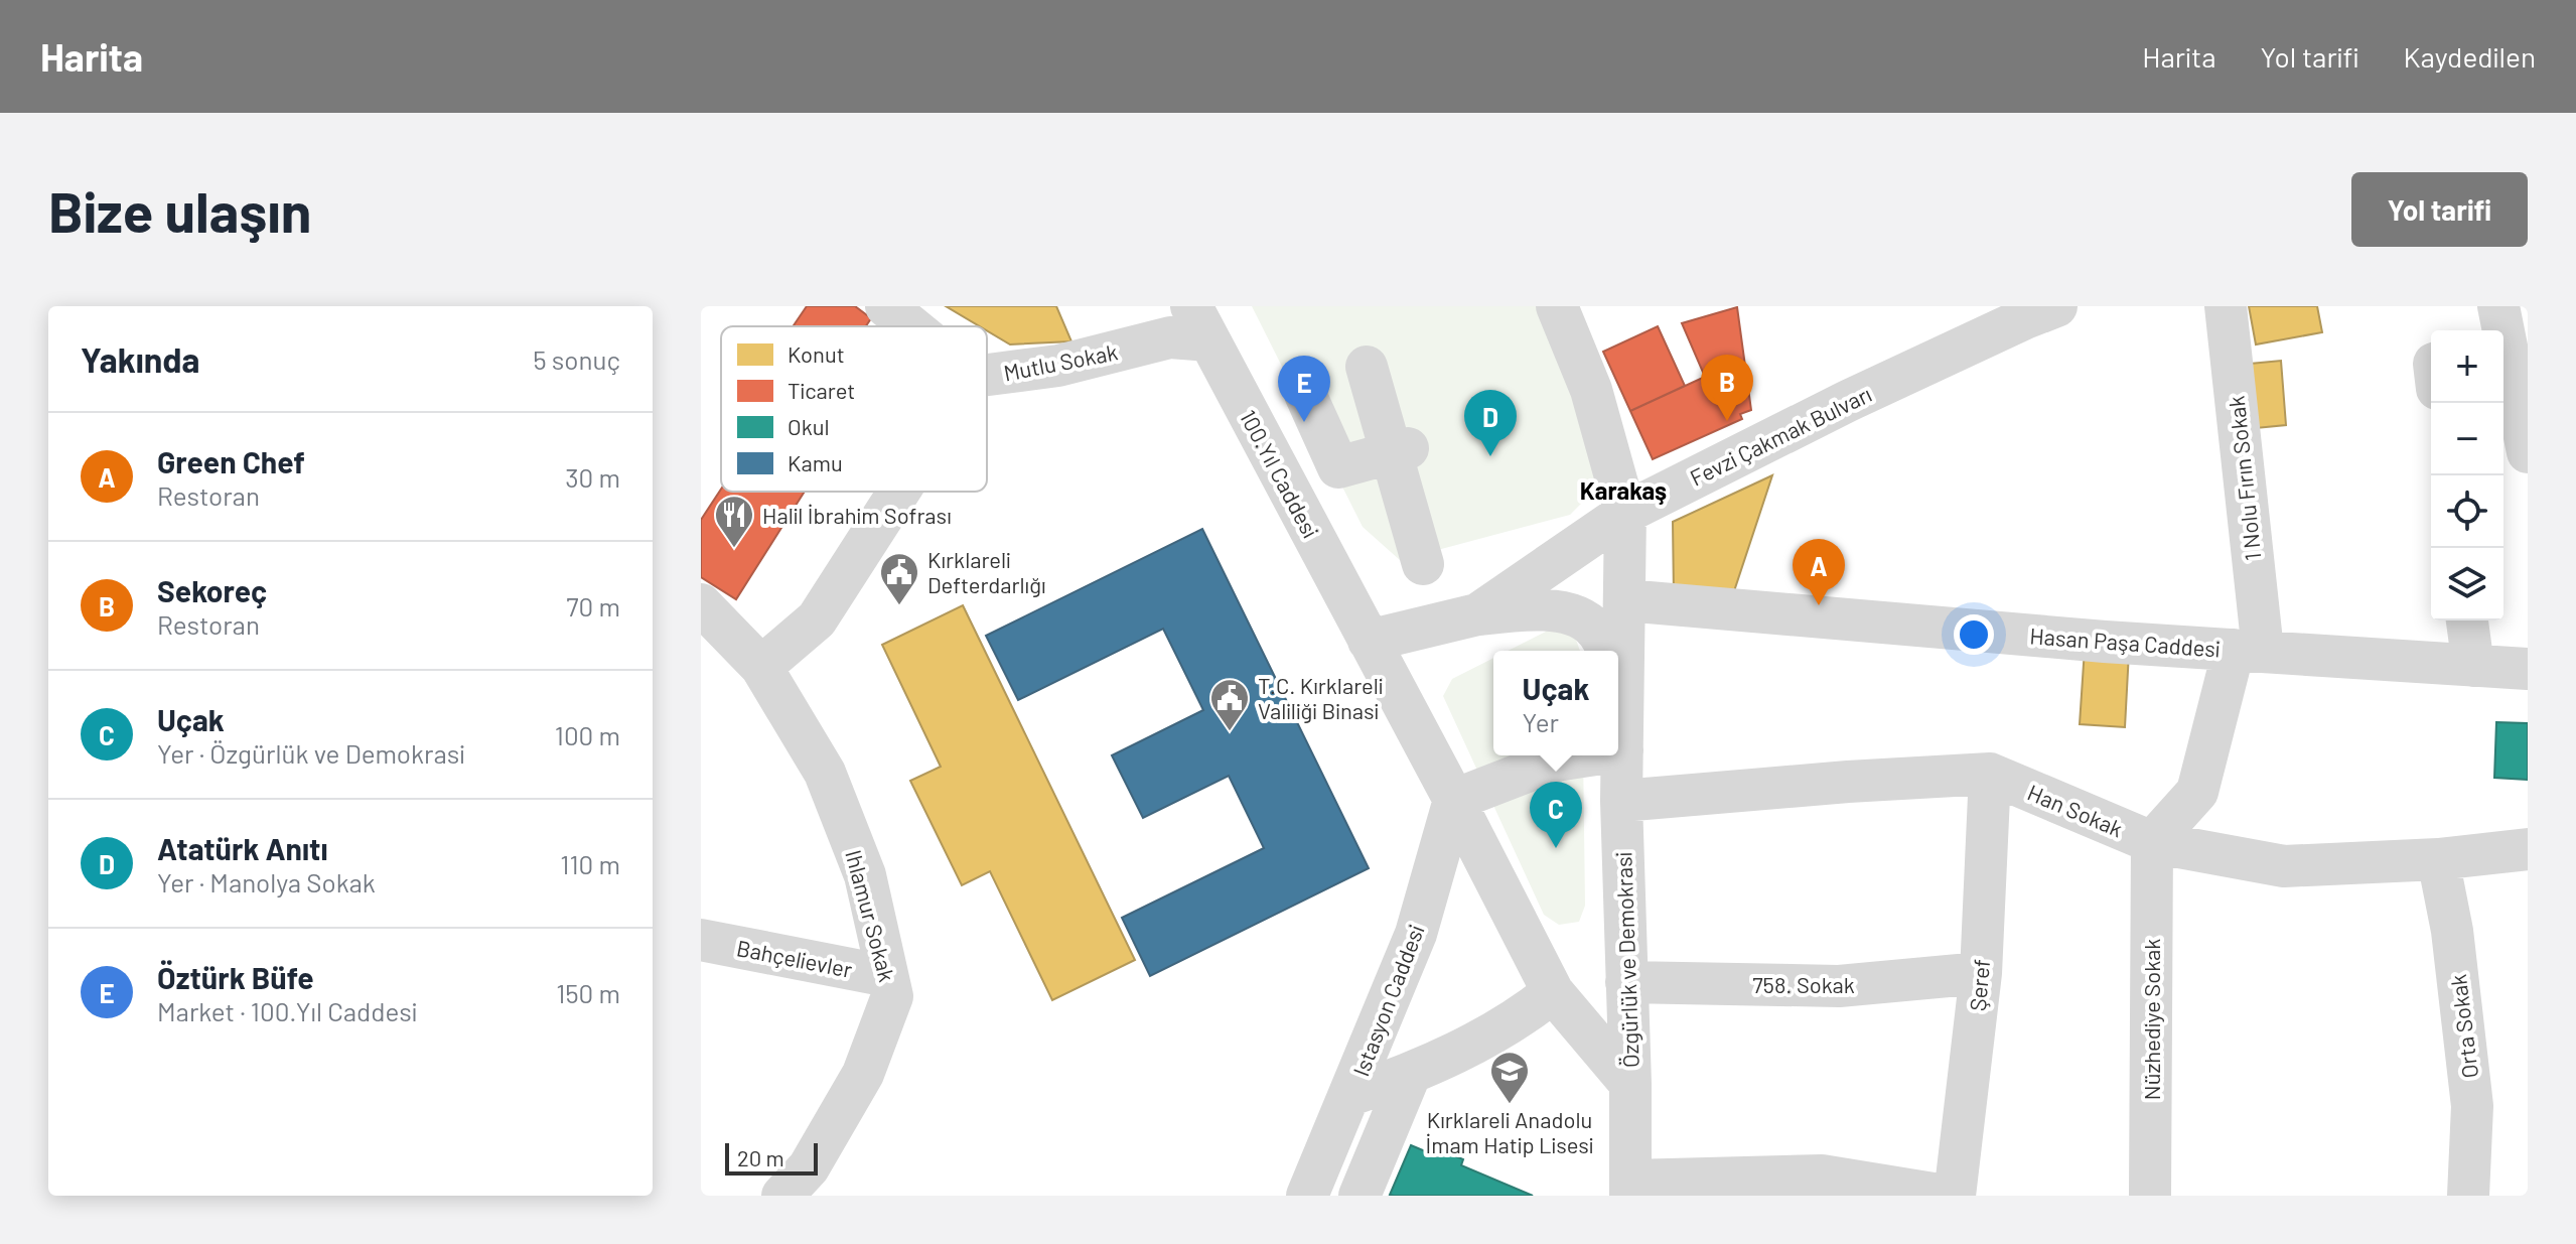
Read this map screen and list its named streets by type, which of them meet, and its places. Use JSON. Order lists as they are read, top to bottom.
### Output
{
  "streets": {
    "street": [
      "Mutlu Sokak",
      "Fevzi Çakmak Bulvarı",
      "100.Yıl Caddesi",
      "1 Nolu Fırın Sokak",
      "Hasan Paşa Caddesi",
      "Han Sokak",
      "Ihlamur Sokak",
      "Bahçelievler",
      "Özgürlük ve Demokrasi",
      "758. Sokak",
      "Şeref",
      "Istasyon Caddesi",
      "Nüzhediye Sokak",
      "Orta Sokak"
    ]
  },
  "crossings": [
    ["Mutlu Sokak", "100.Yıl Caddesi"],
    ["Fevzi Çakmak Bulvarı", "100.Yıl Caddesi"],
    ["Fevzi Çakmak Bulvarı", "Özgürlük ve Demokrasi"],
    ["100.Yıl Caddesi", "Özgürlük ve Demokrasi"],
    ["1 Nolu Fırın Sokak", "Hasan Paşa Caddesi"],
    ["Hasan Paşa Caddesi", "Özgürlük ve Demokrasi"],
    ["Han Sokak", "Özgürlük ve Demokrasi"],
    ["Han Sokak", "Şeref"],
    ["Han Sokak", "Nüzhediye Sokak"],
    ["Han Sokak", "Orta Sokak"],
    ["Ihlamur Sokak", "Bahçelievler"],
    ["Özgürlük ve Demokrasi", "758. Sokak"],
    ["Özgürlük ve Demokrasi", "Istasyon Caddesi"],
    ["758. Sokak", "Şeref"]
  ],
  "districts": ["Karakaş"],
  "places": {
    "restaurant": ["Halil İbrahim Sofrası"],
    "public building": ["Kırklareli Defterdarlığı", "T.C. Kırklareli Valiliği Binasi"],
    "school or university": ["Kırklareli Anadolu İmam Hatip Lisesi"]
  },
  "legend": [
    "Konut",
    "Ticaret",
    "Okul",
    "Kamu"
  ],
  "scale_bar": "20 m",
  "page": {
    "header": "Harita",
    "nav": ["Harita", "Yol tarifi", "Kaydedilen"],
    "buttons": "Yol tarifi",
    "title": "Bize ulaşın",
    "heading": ["Yakında", "5 sonuç"],
    "map_buttons": ["+", "−"],
    "pins": [
      "B",
      "E",
      "D",
      "A",
      "C"
    ],
    "list": [
      {
        "mark": "A",
        "name": "Green Chef",
        "note": "Restoran",
        "value": "30 m"
      },
      {
        "mark": "B",
        "name": "Sekoreç",
        "note": "Restoran",
        "value": "70 m"
      },
      {
        "mark": "C",
        "name": "Uçak",
        "note": "Yer · Özgürlük ve Demokrasi",
        "value": "100 m"
      },
      {
        "mark": "D",
        "name": "Atatürk Anıtı",
        "note": "Yer · Manolya Sokak",
        "value": "110 m"
      },
      {
        "mark": "E",
        "name": "Öztürk Büfe",
        "note": "Market · 100.Yıl Caddesi",
        "value": "150 m"
      }
    ],
    "popup": ["Uçak", "Yer"],
    "scale": "20 m"
  }
}
